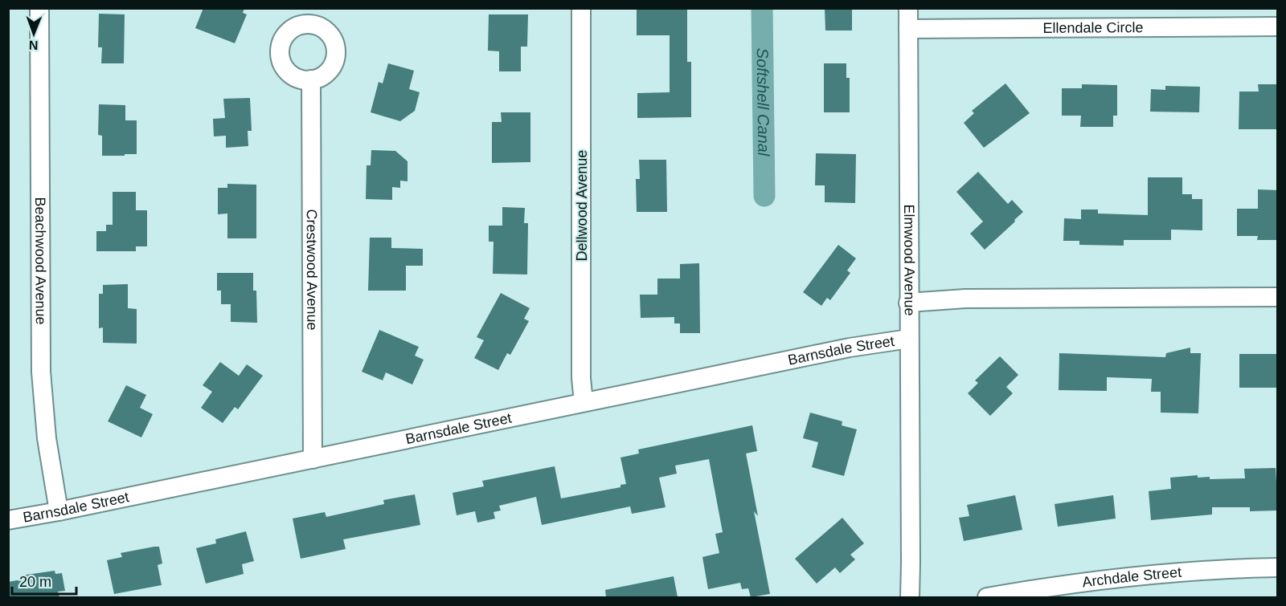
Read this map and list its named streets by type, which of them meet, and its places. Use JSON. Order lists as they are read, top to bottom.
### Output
{
  "streets": {
    "street": [
      "Ellendale Circle",
      "Dellwood Avenue",
      "Elmwood Avenue",
      "Beachwood Avenue",
      "Crestwood Avenue",
      "Barnsdale Street",
      "Archdale Street"
    ]
  },
  "crossings": [
    ["Ellendale Circle", "Elmwood Avenue"],
    ["Dellwood Avenue", "Barnsdale Street"],
    ["Elmwood Avenue", "Barnsdale Street"],
    ["Beachwood Avenue", "Barnsdale Street"],
    ["Crestwood Avenue", "Barnsdale Street"]
  ],
  "water": ["Softshell Canal"],
  "scale_bar": "20 m",
  "north": "bottom"
}
